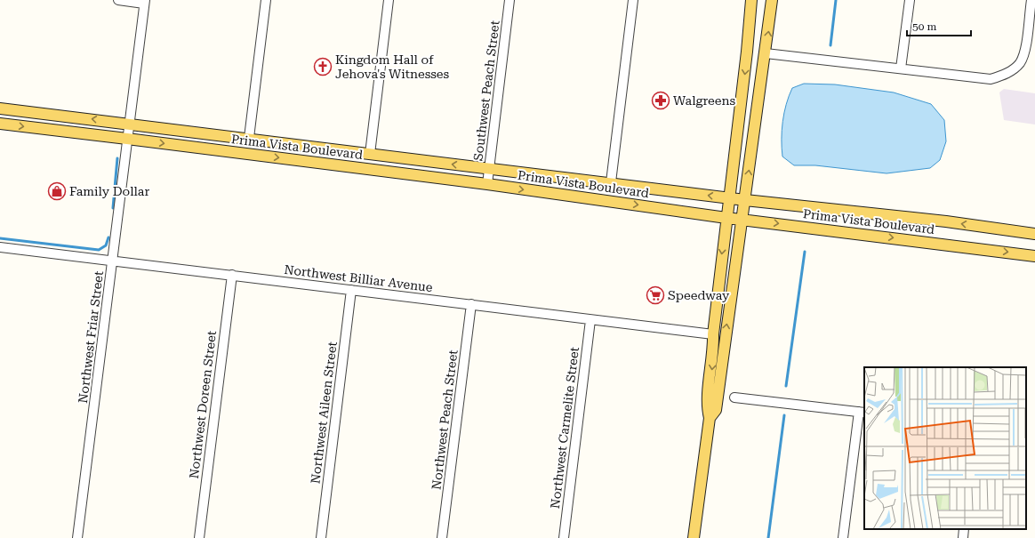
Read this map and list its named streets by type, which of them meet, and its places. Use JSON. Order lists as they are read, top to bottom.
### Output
{
  "streets": {
    "main road": ["Prima Vista Boulevard"],
    "street": [
      "Southwest Peach Street",
      "Northwest Billiar Avenue",
      "Northwest Friar Street",
      "Northwest Doreen Street",
      "Northwest Aileen Street",
      "Northwest Peach Street",
      "Northwest Carmelite Street"
    ]
  },
  "crossings": [
    ["Southwest Peach Street", "Prima Vista Boulevard"],
    ["Prima Vista Boulevard", "Northwest Friar Street"],
    ["Northwest Billiar Avenue", "Northwest Friar Street"],
    ["Northwest Billiar Avenue", "Northwest Doreen Street"],
    ["Northwest Billiar Avenue", "Northwest Aileen Street"],
    ["Northwest Billiar Avenue", "Northwest Peach Street"],
    ["Northwest Billiar Avenue", "Northwest Carmelite Street"]
  ],
  "places": {
    "church": ["Kingdom Hall of Jehova's Witnesses"],
    "pharmacy": ["Walgreens"],
    "shop": ["Family Dollar"],
    "supermarket": ["Speedway"]
  },
  "scale_bar": "50 m"
}
